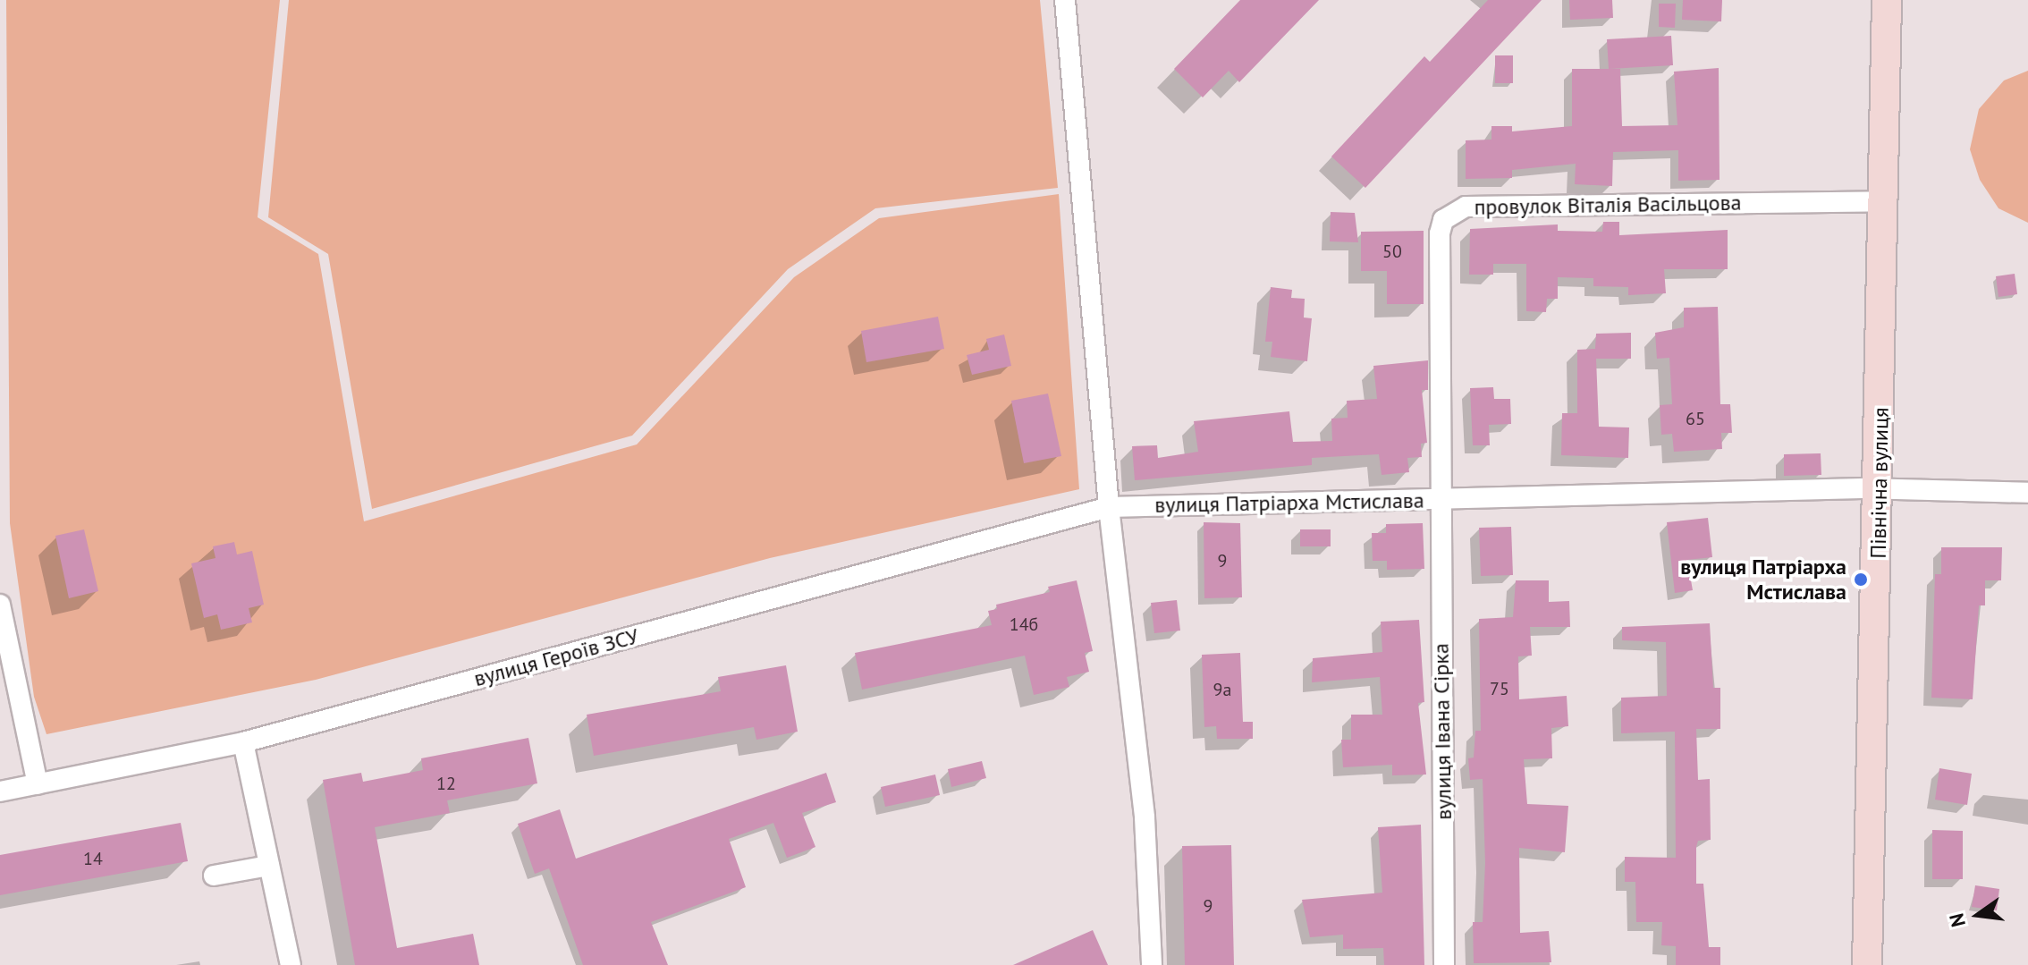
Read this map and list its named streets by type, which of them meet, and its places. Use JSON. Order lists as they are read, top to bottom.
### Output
{
  "streets": {
    "street": [
      "провулок Віталія Васільцова",
      "Північна вулиця",
      "вулиця Патріарха Мстислава",
      "вулиця Героїв ЗСУ",
      "вулиця Івана Сірка"
    ]
  },
  "crossings": [
    ["провулок Віталія Васільцова", "Північна вулиця"],
    ["провулок Віталія Васільцова", "вулиця Патріарха Мстислава"],
    ["провулок Віталія Васільцова", "вулиця Івана Сірка"],
    ["Північна вулиця", "вулиця Патріарха Мстислава"],
    ["вулиця Патріарха Мстислава", "вулиця Героїв ЗСУ"],
    ["вулиця Патріарха Мстислава", "вулиця Івана Сірка"]
  ],
  "places": ["вулиця Патріарха Мстислава"],
  "house_numbers": [
    "50",
    "65",
    "9",
    "14б",
    "75",
    "9а",
    "12",
    "14",
    "9"
  ],
  "north": "left"
}
